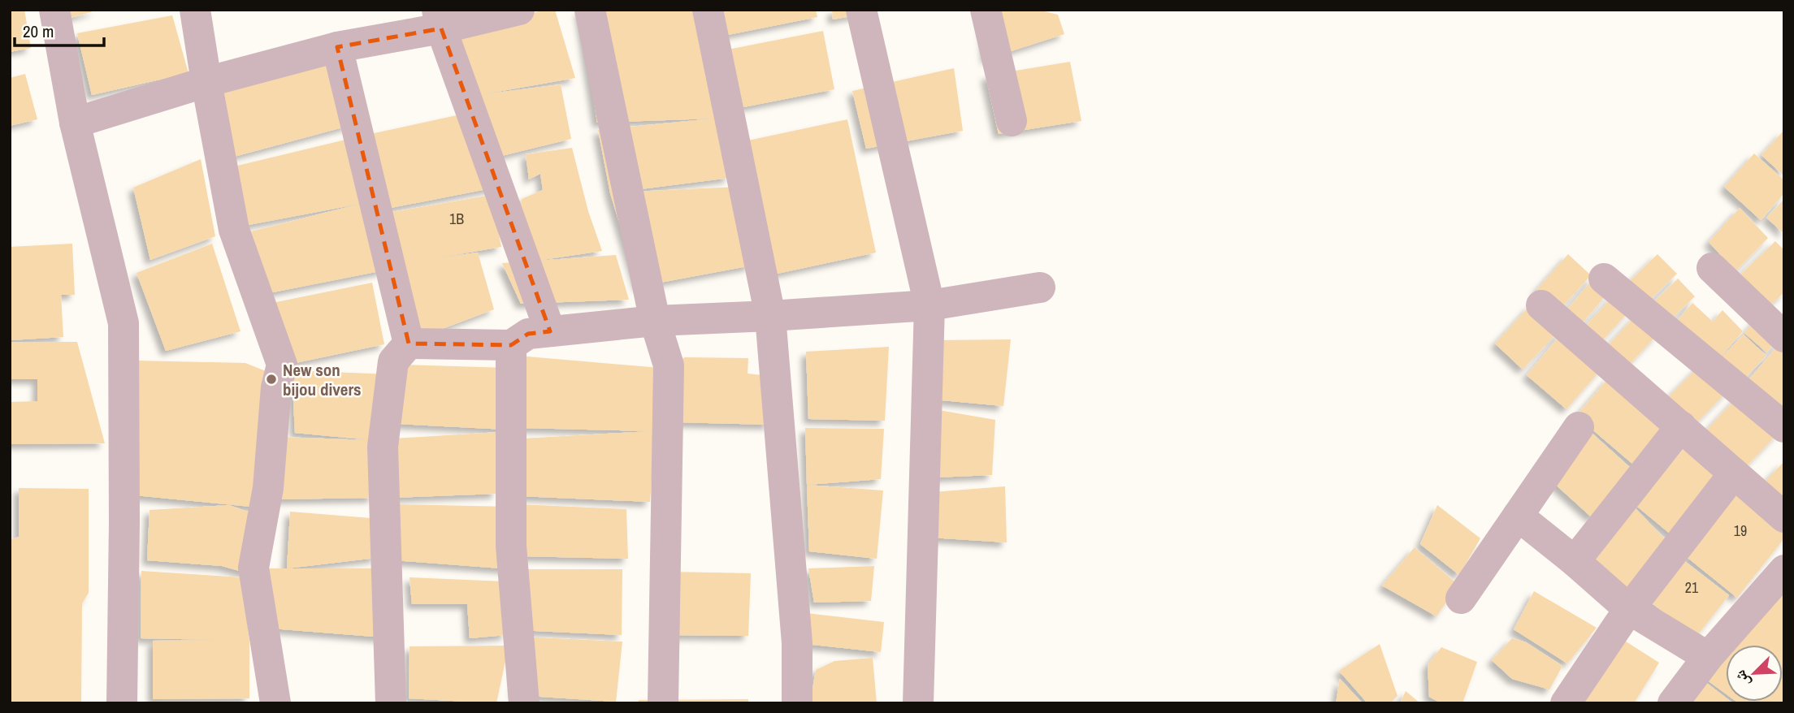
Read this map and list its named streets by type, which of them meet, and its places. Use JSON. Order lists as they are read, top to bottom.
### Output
{
  "places": ["New son bijou divers"],
  "house_numbers": ["1B", "19", "21"],
  "scale_bar": "20 m",
  "north": "bottom left"
}
